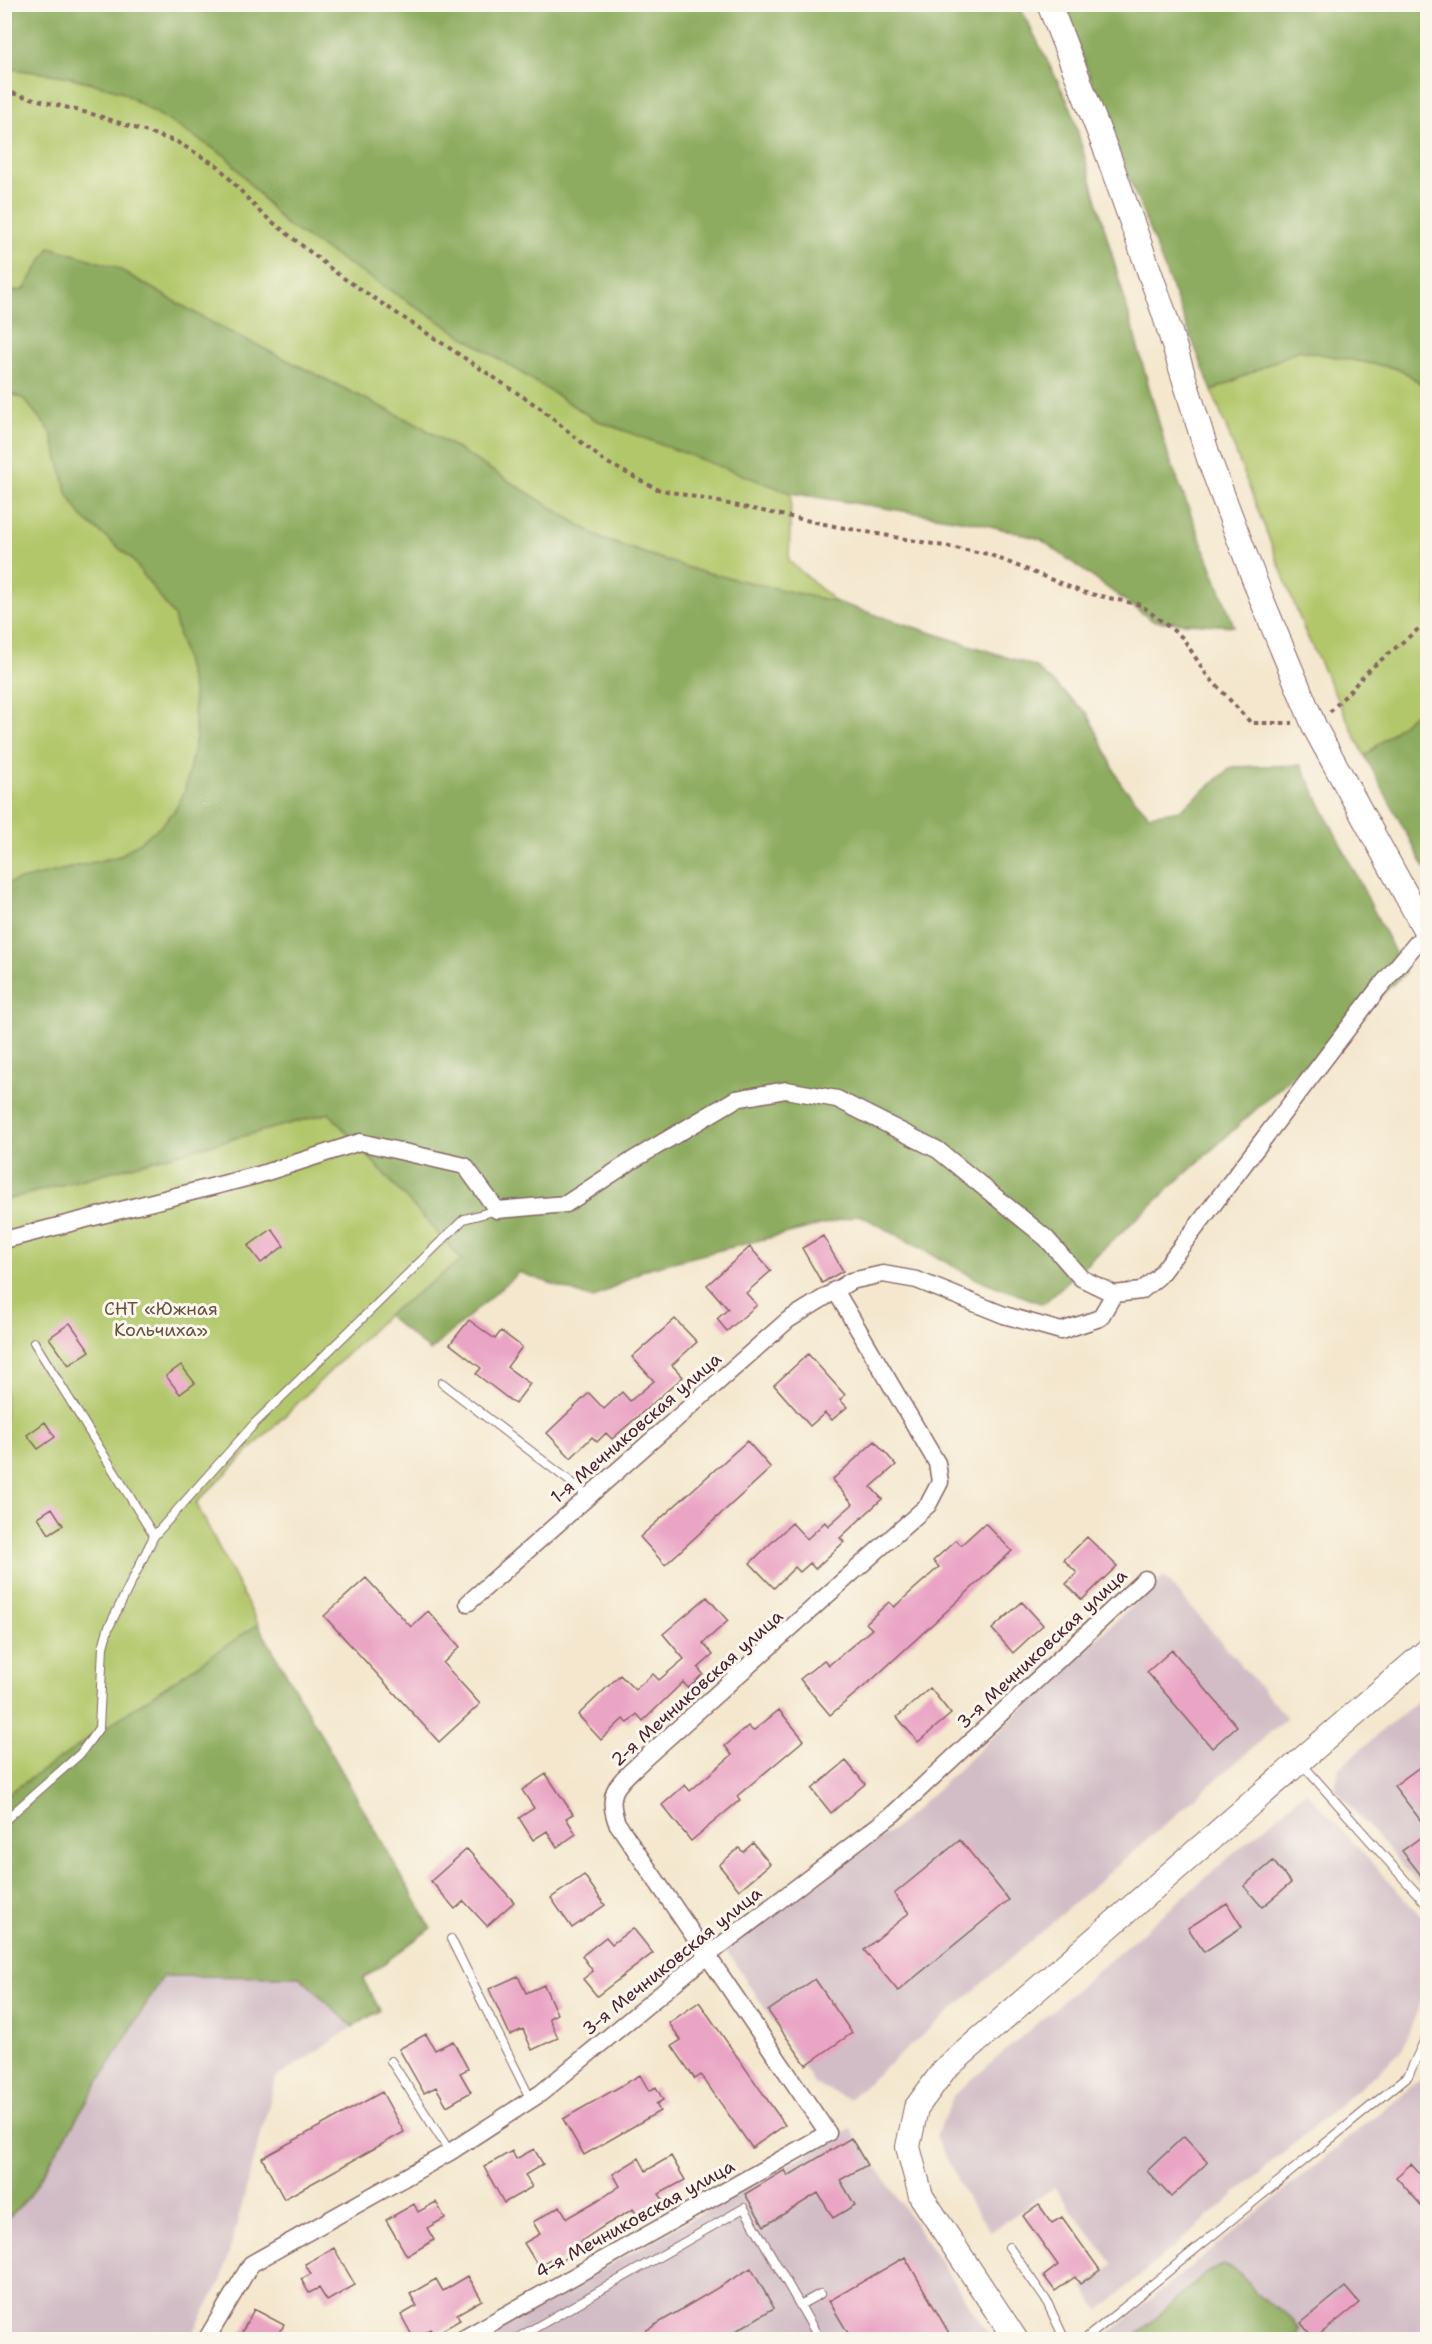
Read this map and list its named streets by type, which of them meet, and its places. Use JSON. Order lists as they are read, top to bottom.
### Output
{
  "streets": {
    "street": [
      "1-я Мечниковская улица",
      "3-я Мечниковская улица",
      "2-я Мечниковская улица",
      "4-я Мечниковская улица"
    ]
  },
  "crossings": [
    ["1-я Мечниковская улица", "2-я Мечниковская улица"],
    ["3-я Мечниковская улица", "2-я Мечниковская улица"],
    ["2-я Мечниковская улица", "4-я Мечниковская улица"]
  ],
  "parks": ["СНТ «Южная Кольчиха»"]
}
